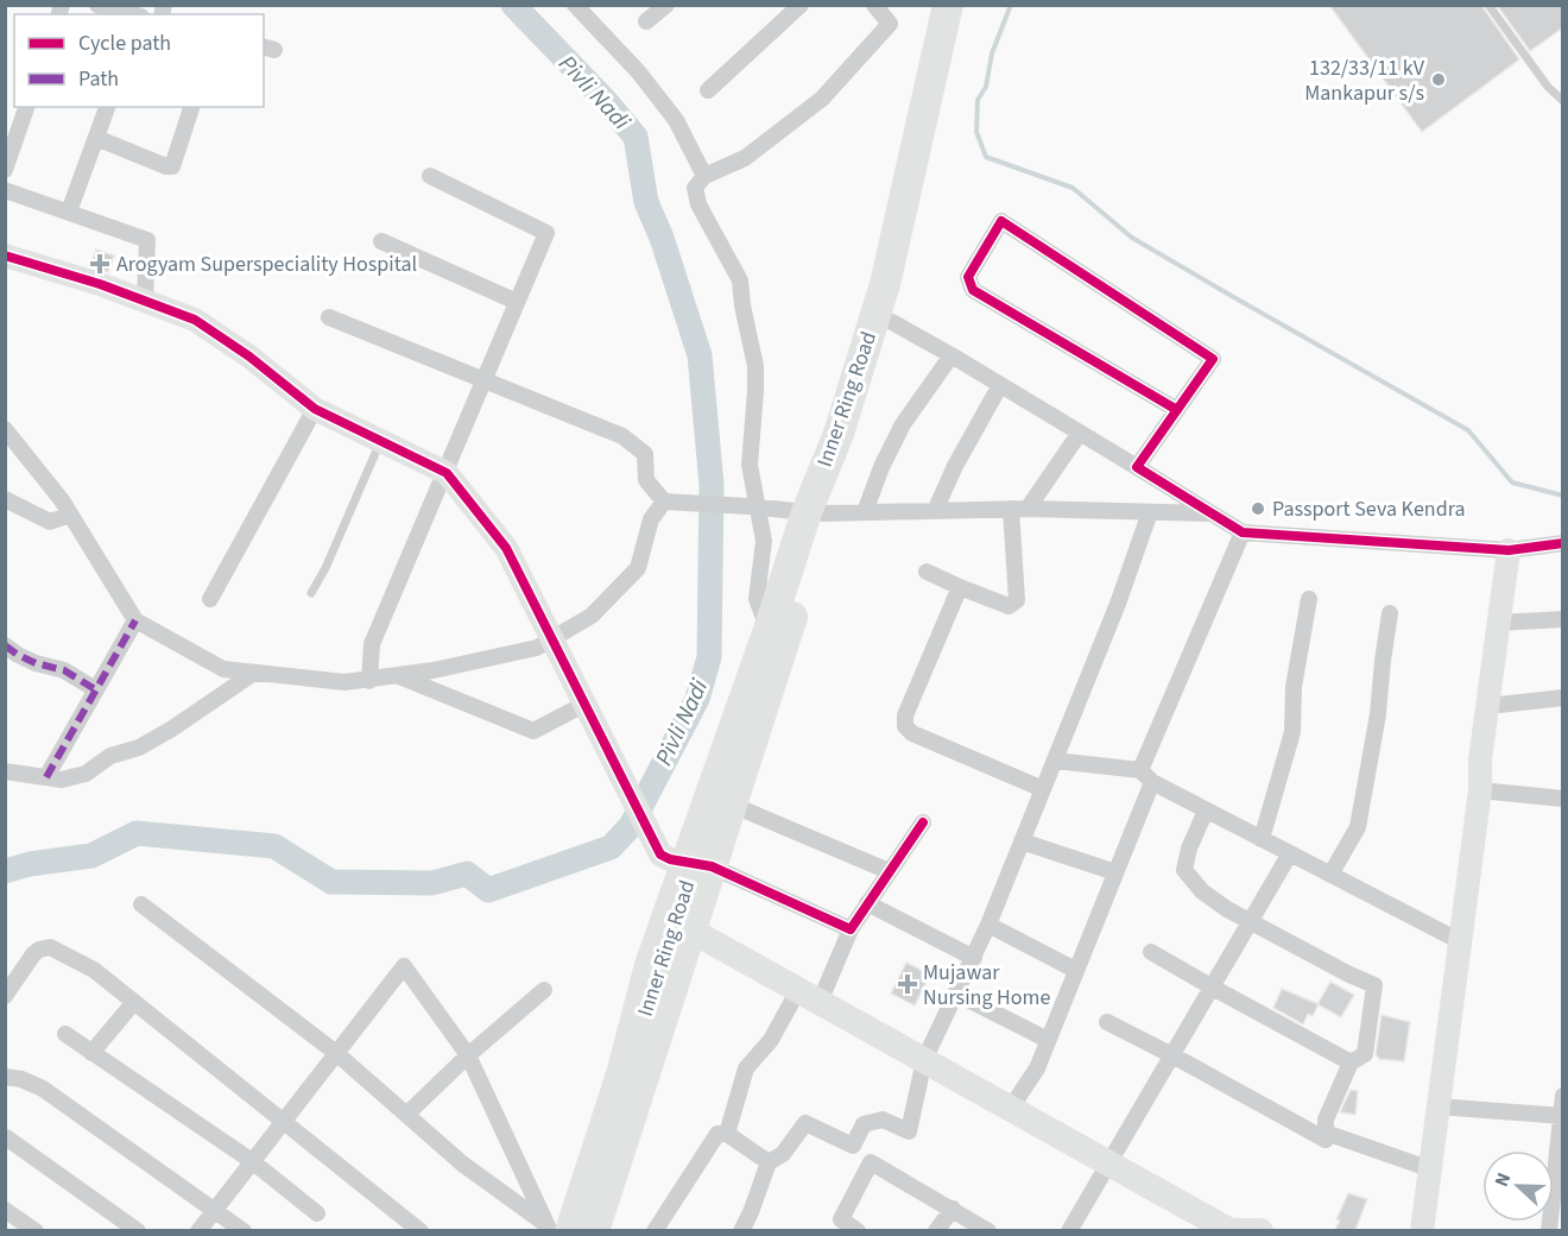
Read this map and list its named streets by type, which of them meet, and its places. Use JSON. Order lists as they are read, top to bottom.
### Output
{
  "streets": {
    "highway": ["Inner Ring Road"]
  },
  "water": ["Pivli Nadi"],
  "places": {
    "other": ["132/33/11 kV Mankapur s/s", "Passport Seva Kendra"],
    "health": ["Arogyam Superspeciality Hospital", "Mujawar Nursing Home"]
  },
  "legend": ["Cycle path", "Path"],
  "north": "left"
}
